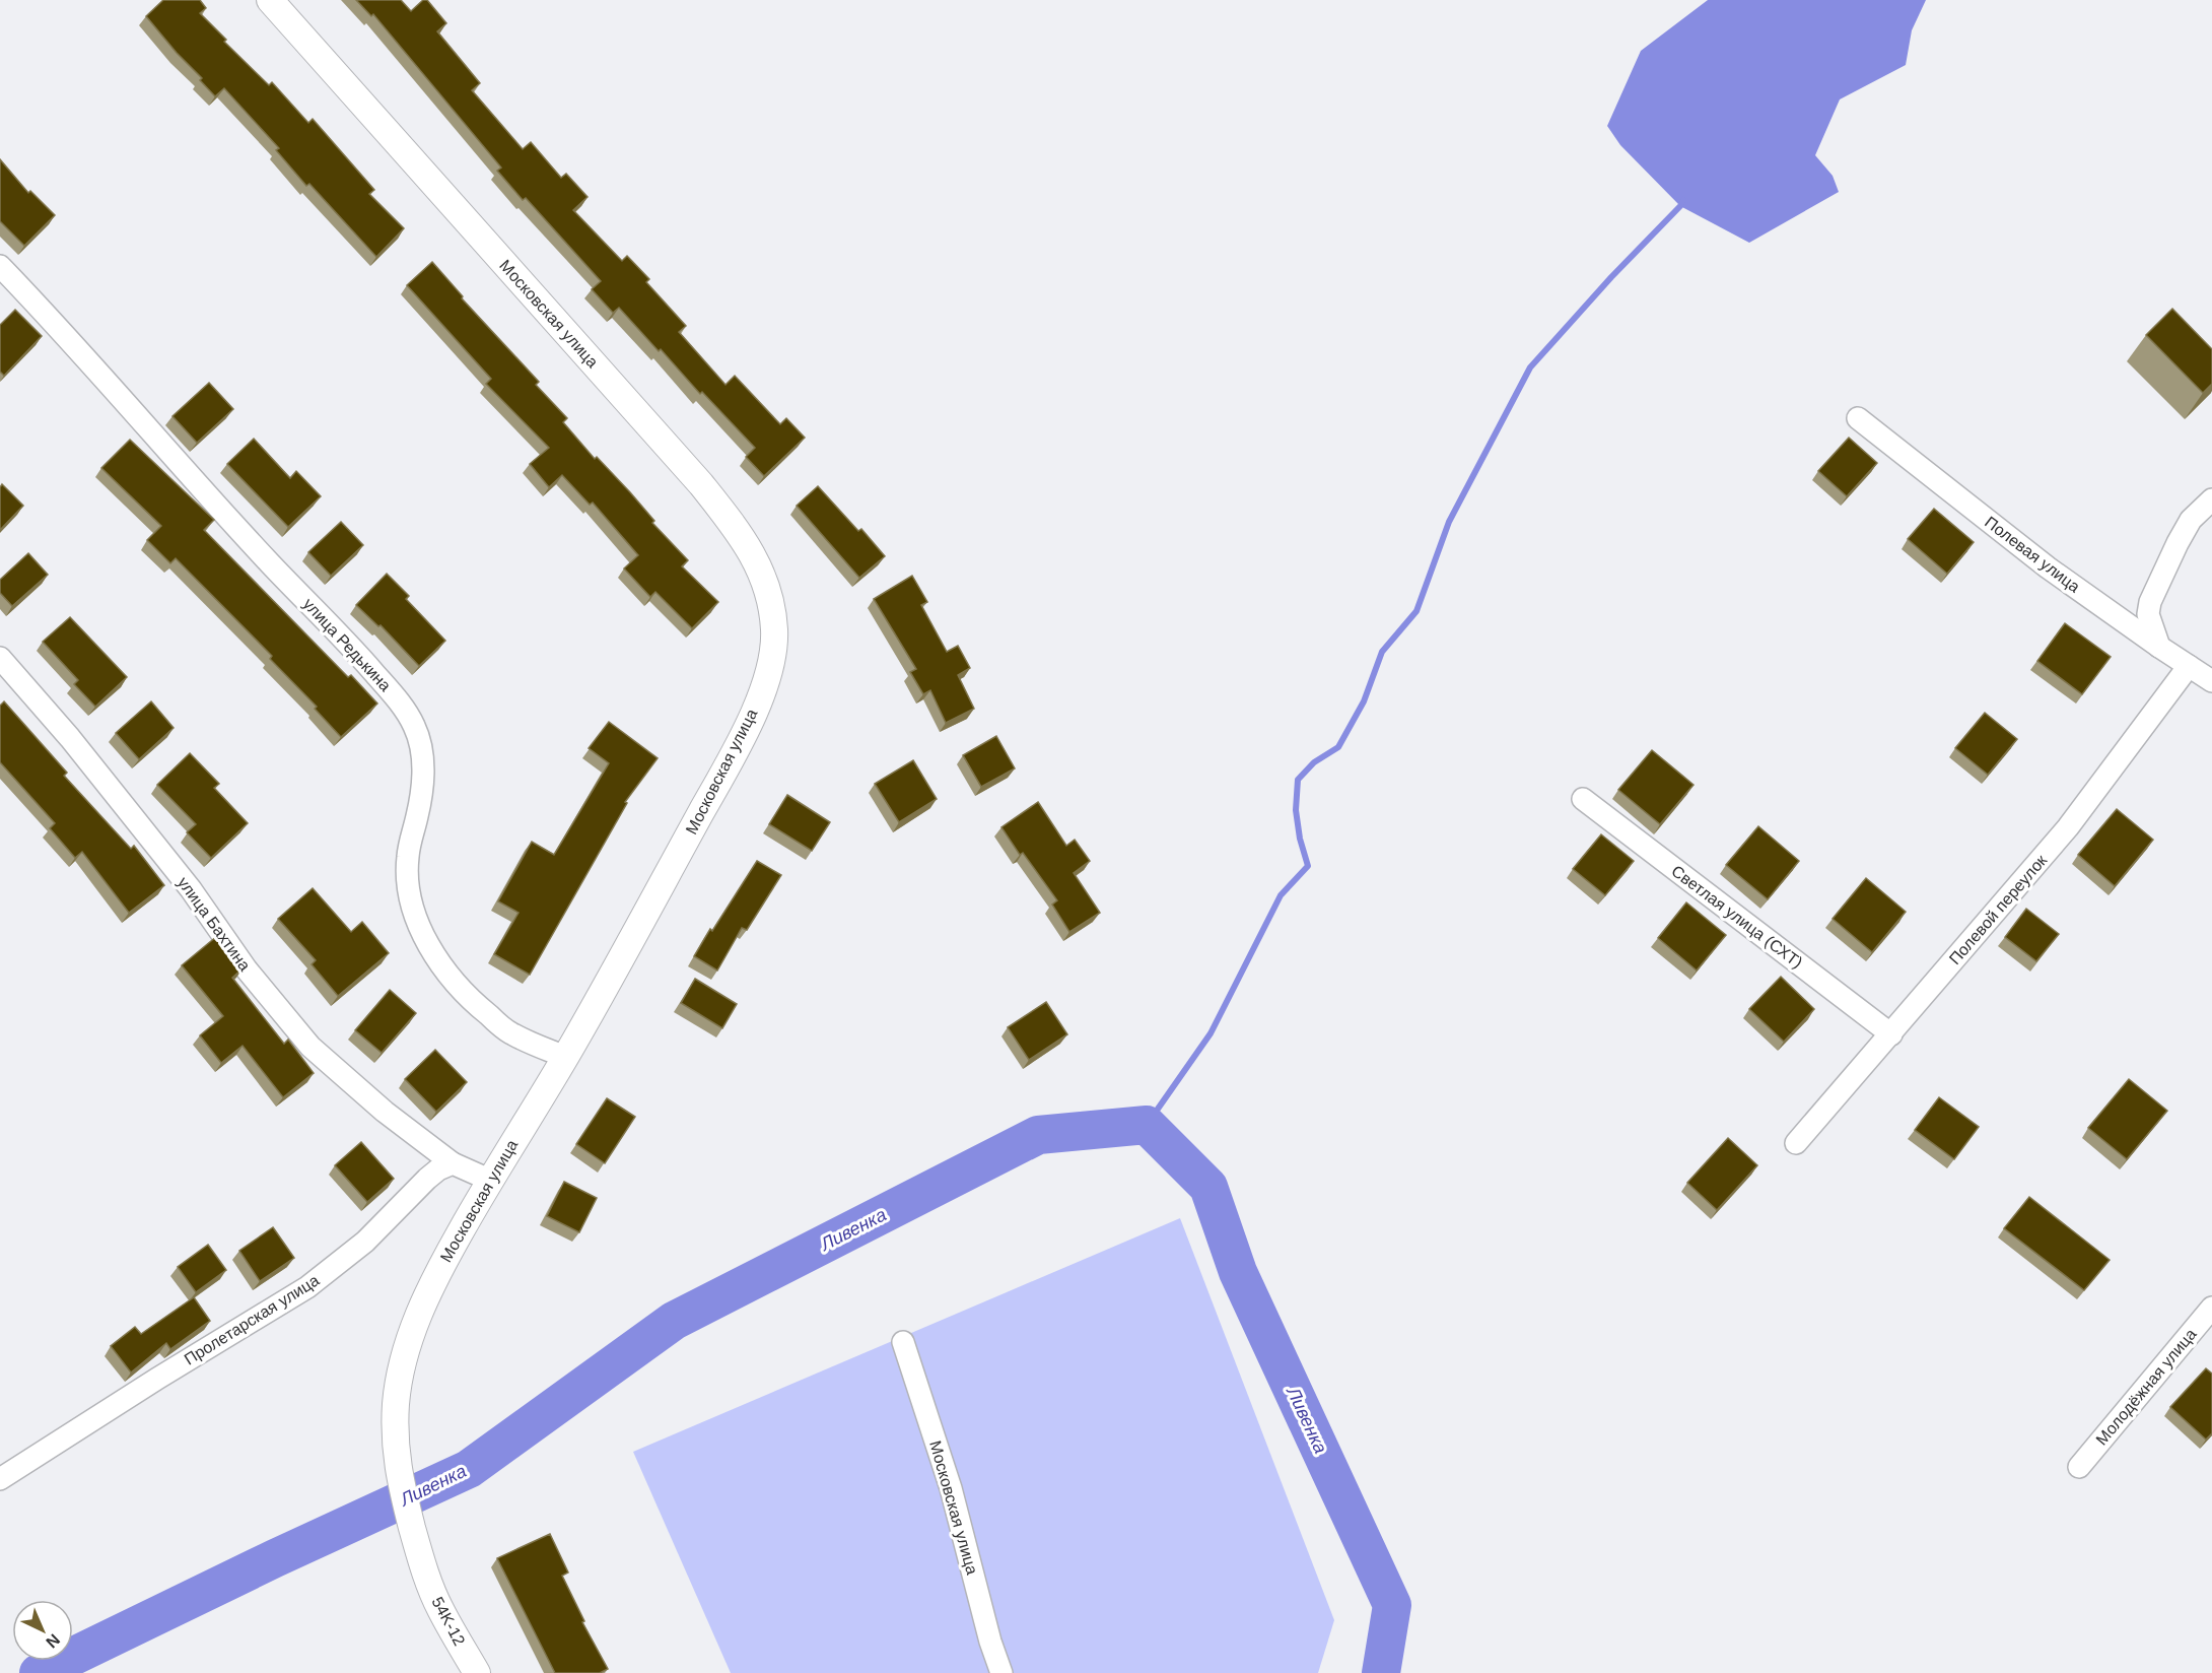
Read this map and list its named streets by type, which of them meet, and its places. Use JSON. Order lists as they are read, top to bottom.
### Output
{
  "streets": {
    "street": [
      "Московская улица",
      "Полевая улица",
      "улица Редькина",
      "Полевой переулок",
      "Светлая улица (СХТ)",
      "улица Бахтина",
      "Пролетарская улица",
      "Молодёжная улица",
      "54K-12"
    ]
  },
  "crossings": [
    ["Московская улица", "улица Редькина"],
    ["Московская улица", "54K-12"],
    ["Полевая улица", "Полевой переулок"],
    ["Полевой переулок", "Светлая улица (СХТ)"],
    ["улица Бахтина", "Пролетарская улица"]
  ],
  "water": ["Ливенка"],
  "north": "bottom right"
}
